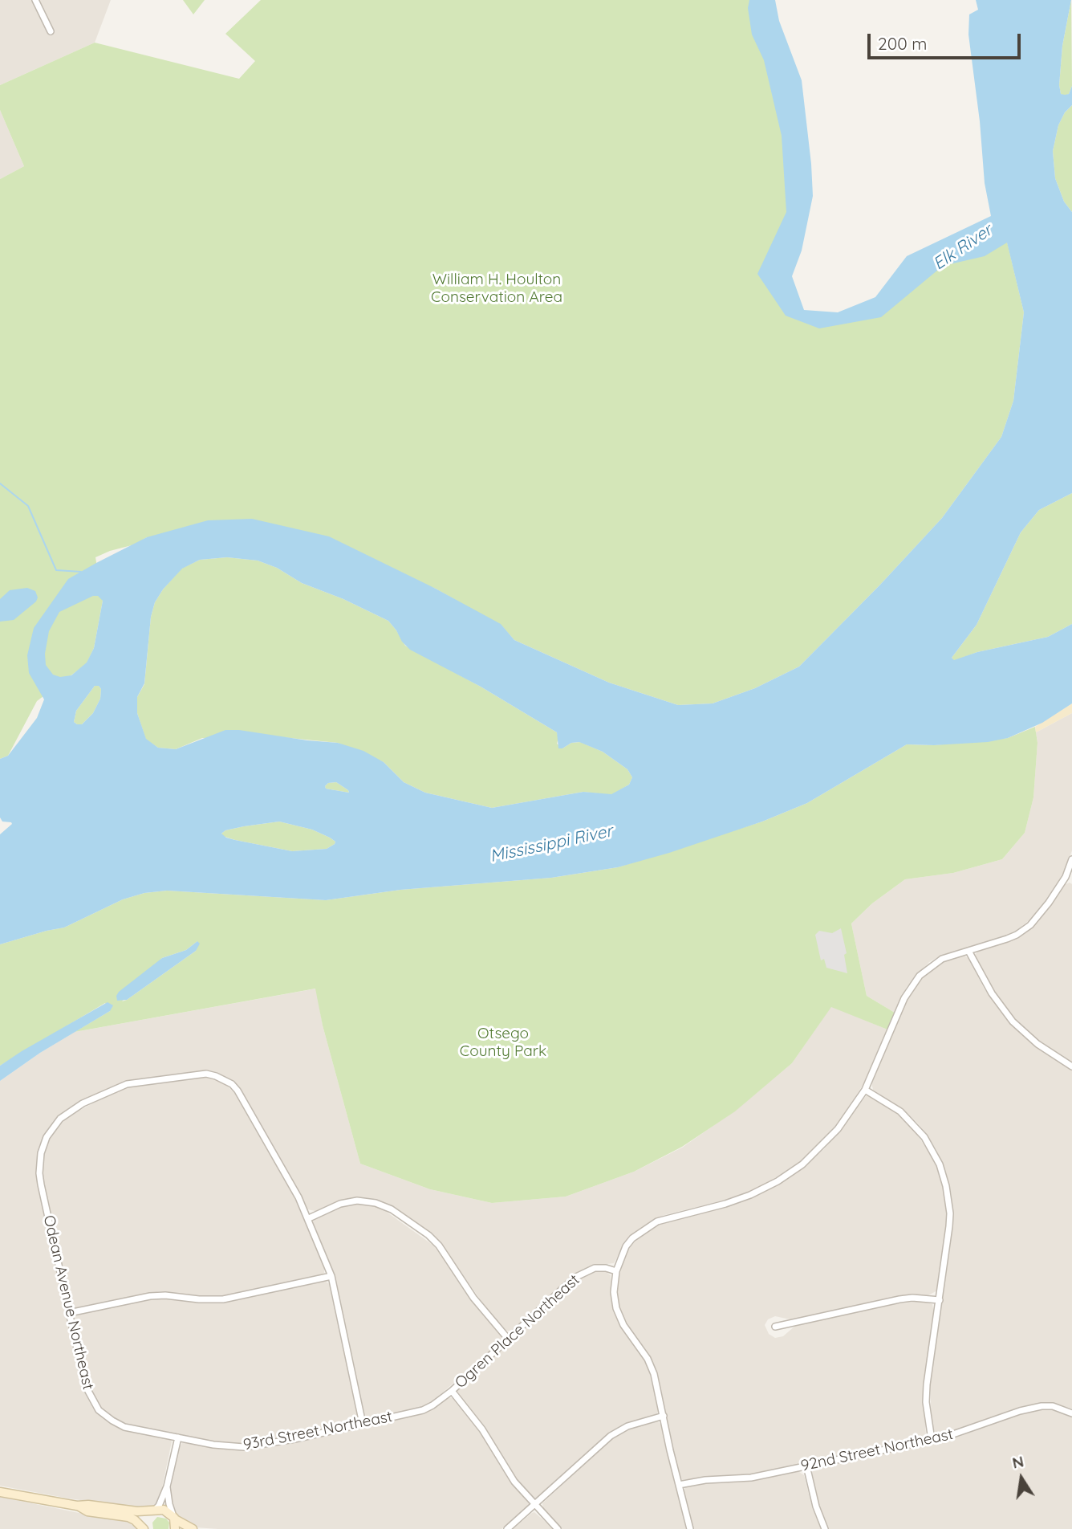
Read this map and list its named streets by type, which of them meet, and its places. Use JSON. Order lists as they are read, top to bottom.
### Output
{
  "streets": {
    "street": [
      "Odean Avenue Northeast",
      "Ogren Place Northeast",
      "93rd Street Northeast",
      "92nd Street Northeast"
    ]
  },
  "crossings": [
    ["Odean Avenue Northeast", "93rd Street Northeast"],
    ["Ogren Place Northeast", "93rd Street Northeast"]
  ],
  "water": ["Elk River", "Mississippi River"],
  "parks": ["William H. Houlton Conservation Area", "Otsego County Park"],
  "scale_bar": "200 m",
  "north": "top"
}
